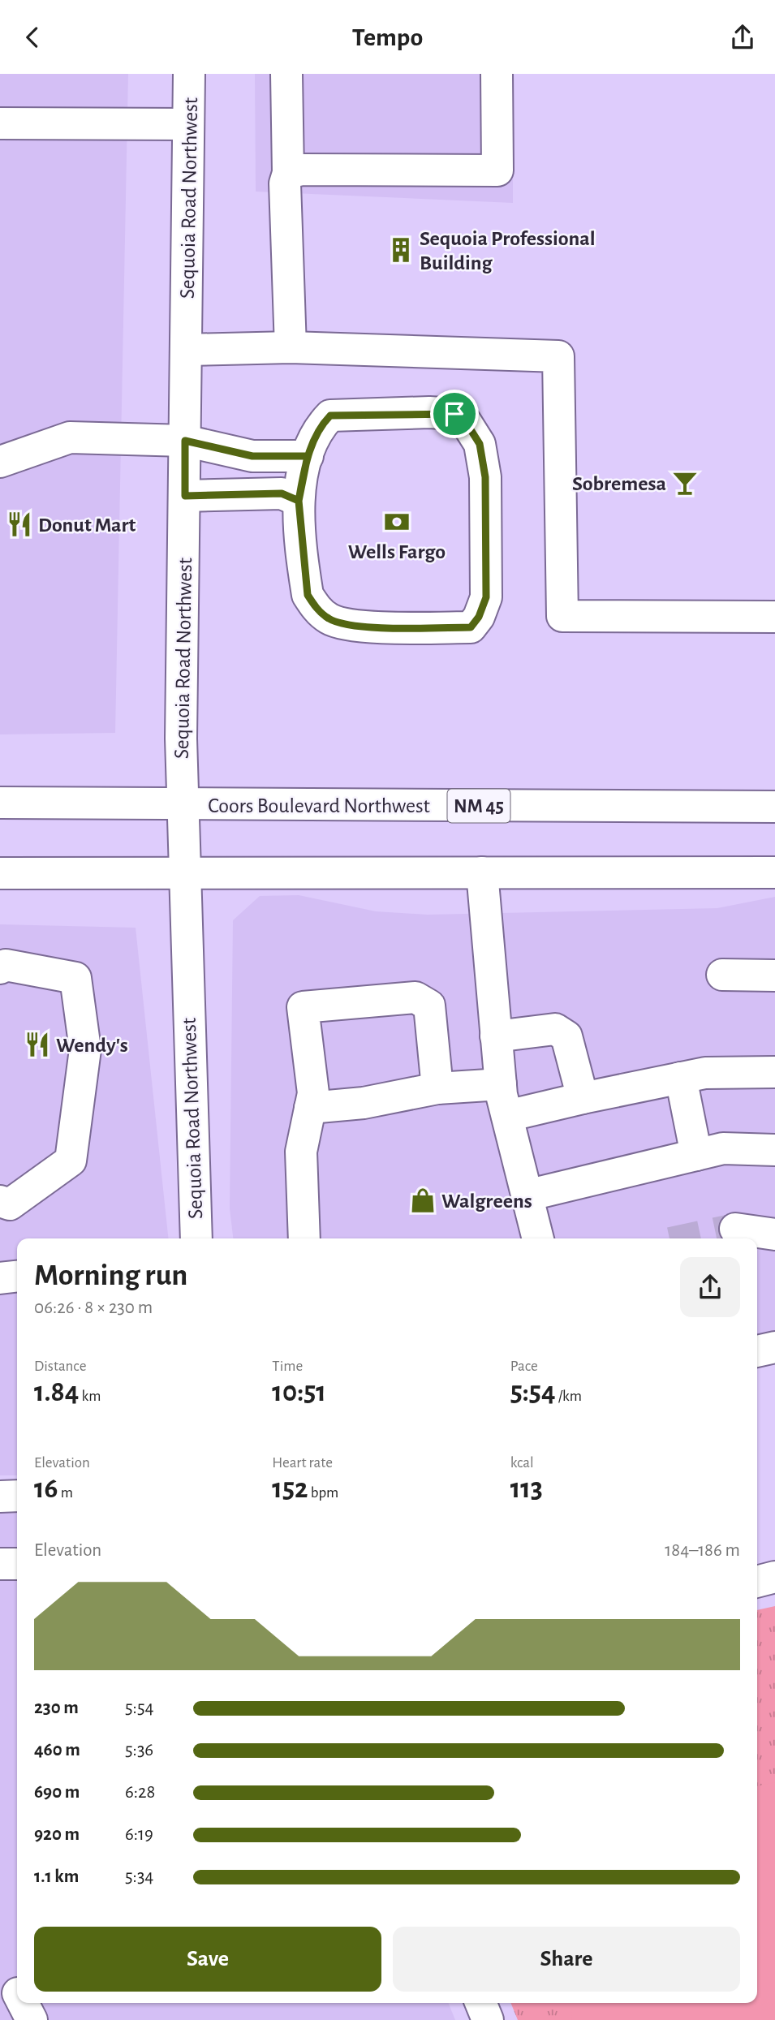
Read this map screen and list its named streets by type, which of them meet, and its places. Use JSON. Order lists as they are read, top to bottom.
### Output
{
  "streets": {
    "main road": ["Sequoia Road Northwest", "Coors Boulevard Northwest", "NM 45"]
  },
  "crossings": [
    ["Sequoia Road Northwest", "Coors Boulevard Northwest"]
  ],
  "places": {
    "building": ["Sequoia Professional Building"],
    "bar": ["Sobremesa"],
    "bank": ["Wells Fargo"],
    "restaurant": ["Donut Mart", "Wendy's"],
    "shop": ["Walgreens"]
  },
  "page": {
    "header": "Tempo",
    "heading": ["Morning run", "06:26 · 8 × 230 m"],
    "stats": [
      ["Distance", "1.84 km"],
      ["Time", "10:51"],
      ["Pace", "5:54 /km"],
      ["Elevation", "16 m"],
      ["Heart rate", "152 bpm"],
      ["kcal", "113"]
    ],
    "chart": ["Elevation", "184–186 m"],
    "list": [
      {
        "name": "230 m",
        "note": "5:54"
      },
      {
        "name": "460 m",
        "note": "5:36"
      },
      {
        "name": "690 m",
        "note": "6:28"
      },
      {
        "name": "920 m",
        "note": "6:19"
      },
      {
        "name": "1.1 km",
        "note": "5:34"
      }
    ],
    "buttons": ["Save", "Share"]
  }
}
